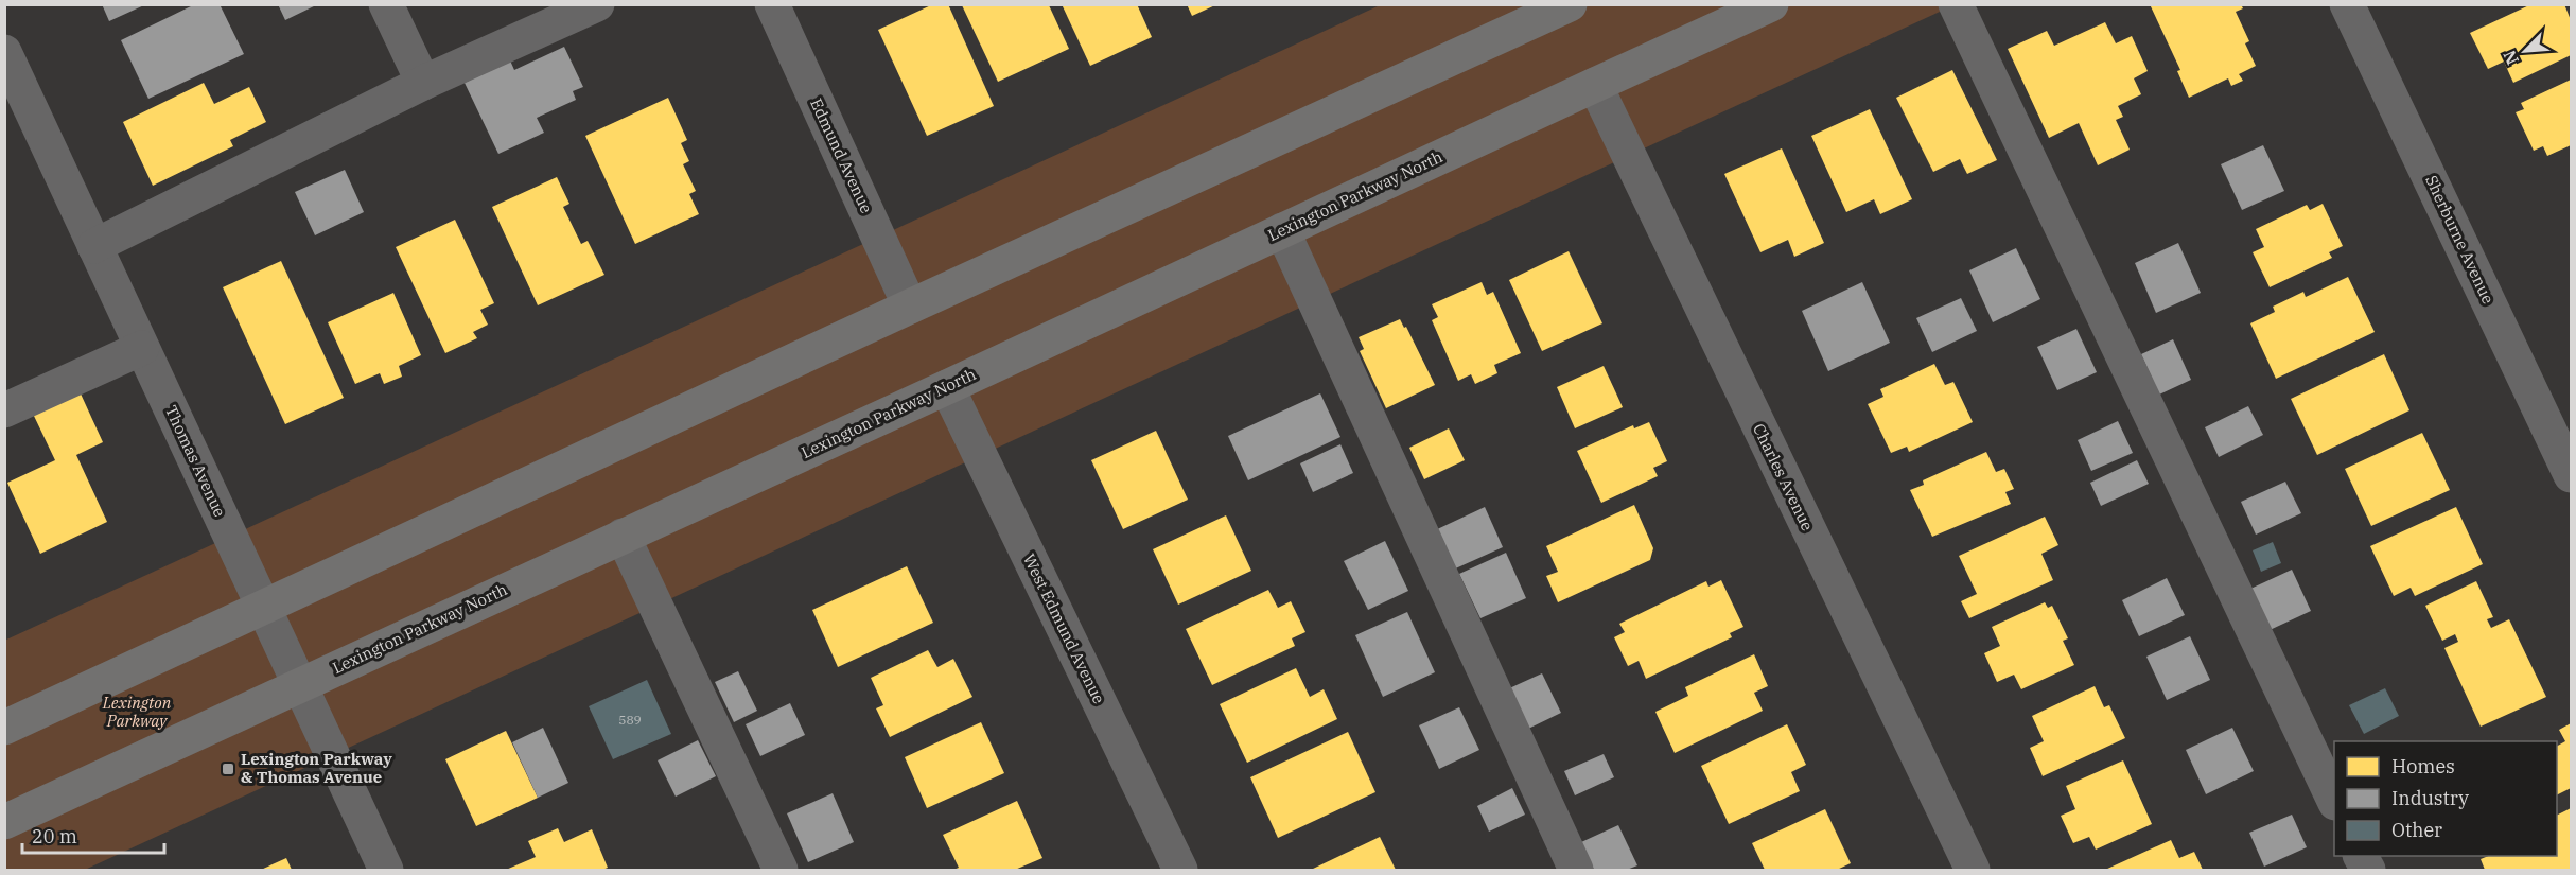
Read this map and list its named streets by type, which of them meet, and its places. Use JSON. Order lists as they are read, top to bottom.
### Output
{
  "streets": {
    "main road": ["Lexington Parkway North"],
    "street": [
      "Edmund Avenue",
      "Sherburne Avenue",
      "Thomas Avenue",
      "Charles Avenue",
      "West Edmund Avenue"
    ]
  },
  "crossings": [
    ["Lexington Parkway North", "Thomas Avenue"],
    ["Lexington Parkway North", "Charles Avenue"],
    ["Lexington Parkway North", "West Edmund Avenue"]
  ],
  "parks": ["Lexington Parkway"],
  "places": {
    "transit": ["Lexington Parkway & Thomas Avenue"]
  },
  "house_numbers": ["589"],
  "legend": ["Homes", "Industry", "Other"],
  "scale_bar": "20 m",
  "north": "bottom left"
}
